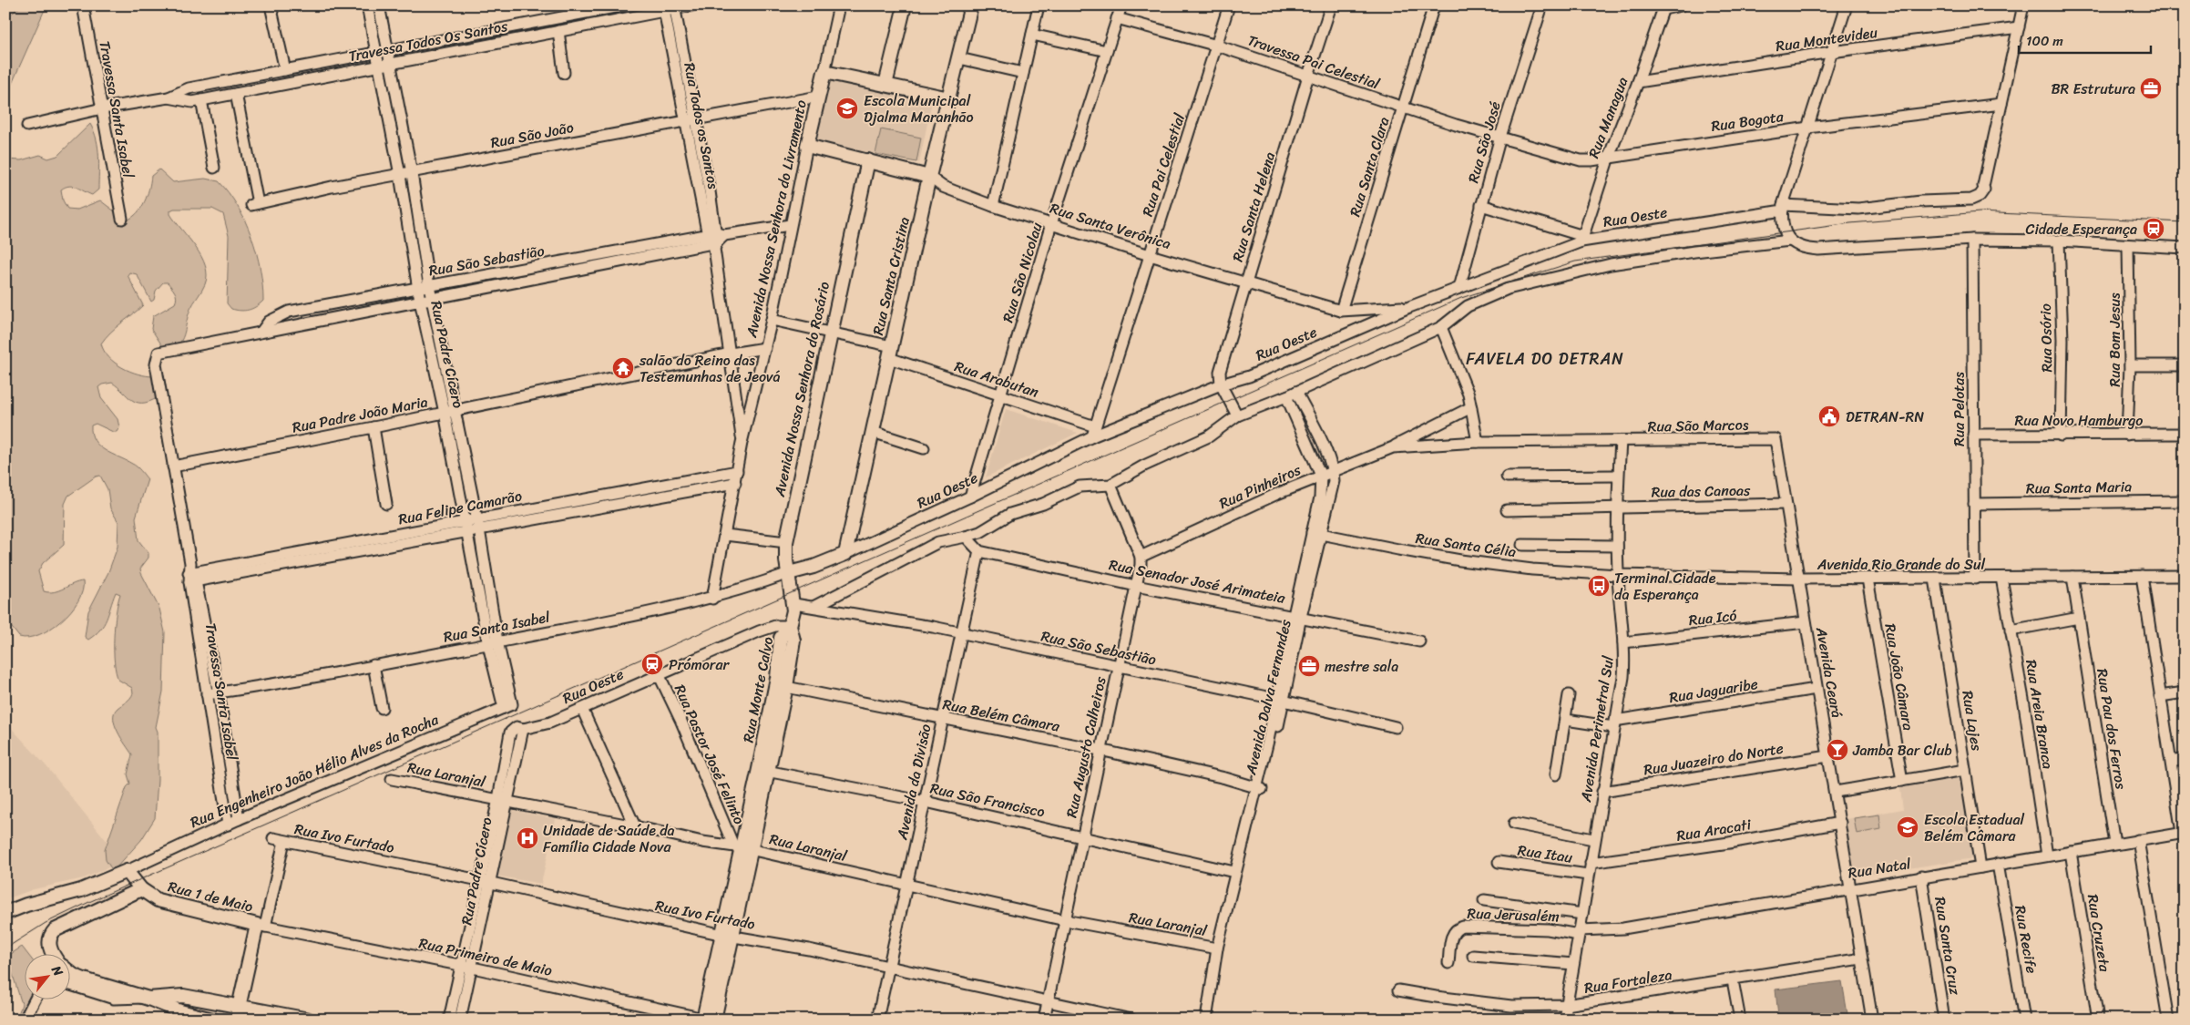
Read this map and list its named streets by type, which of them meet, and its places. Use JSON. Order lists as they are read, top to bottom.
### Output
{
  "streets": {
    "main road": [
      "Rua Oeste",
      "Avenida Nossa Senhora do Livramento",
      "Rua Santa Verônica",
      "Rua Santa Cristina",
      "Avenida Nossa Senhora do Rosário",
      "Rua Monte Calvo",
      "Rua Engenheiro João Hélio Alves da Rocha",
      "Rua 1 de Maio"
    ],
    "street": [
      "Rua Montevideu",
      "Travessa Todos Os Santos",
      "Travessa Pai Celestial",
      "Travessa Santa Isabel",
      "Rua Managua",
      "Rua Bogota",
      "Rua Todos os Santos",
      "Rua São João",
      "Rua São José",
      "Rua Pai Celestial",
      "Rua Santa Clara",
      "Rua Santa Helena",
      "Rua São Sebastião",
      "Rua São Nicolau",
      "Rua Osório",
      "Rua Bom Jesus",
      "Rua Padre Cícero",
      "Rua Arabutan",
      "Rua Pelotas",
      "Rua Padre João Maria",
      "Rua Novo Hamburgo",
      "Rua São Marcos",
      "Rua Pinheiros",
      "Rua Santa Maria",
      "Rua das Canoas",
      "Rua Felipe Camarão",
      "Rua Santa Célia",
      "Avenida Rio Grande do Sul",
      "Rua Senador José Arimateia",
      "Rua Icó",
      "Rua Santa Isabel",
      "Avenida Ceará",
      "Rua João Câmara",
      "Rua Jaguaribe",
      "Avenida Dalva Fernandes",
      "Rua Areia Branca",
      "Rua Belém Câmara",
      "Rua Lajes",
      "Avenida Perimetral Sul",
      "Rua Pau dos Ferros",
      "Rua Augusto Calheiros",
      "Rua Pastor José Felinto",
      "Rua Juazeiro do Norte",
      "Rua Laranjal",
      "Avenida da Divisão",
      "Rua São Francisco",
      "Rua Aracati",
      "Rua Ivo Furtado",
      "Rua Itau",
      "Rua Natal",
      "Rua Jerusalém",
      "Rua Cruzeta",
      "Rua Recife",
      "Rua Santa Cruz",
      "Rua Primeiro de Maio",
      "Rua Fortaleza"
    ]
  },
  "crossings": [
    ["Rua Montevideu", "Rua Managua"],
    ["Travessa Todos Os Santos", "Travessa Santa Isabel"],
    ["Travessa Todos Os Santos", "Rua Todos os Santos"],
    ["Travessa Todos Os Santos", "Rua São João"],
    ["Travessa Todos Os Santos", "Rua Padre Cícero"],
    ["Travessa Pai Celestial", "Rua Bogota"],
    ["Travessa Pai Celestial", "Rua São José"],
    ["Travessa Pai Celestial", "Rua Pai Celestial"],
    ["Travessa Pai Celestial", "Rua Santa Clara"],
    ["Travessa Pai Celestial", "Rua Santa Helena"],
    ["Travessa Pai Celestial", "Rua São Nicolau"],
    ["Travessa Santa Isabel", "Rua São Sebastião"],
    ["Travessa Santa Isabel", "Rua Padre João Maria"],
    ["Travessa Santa Isabel", "Rua Felipe Camarão"],
    ["Travessa Santa Isabel", "Rua Santa Isabel"],
    ["Travessa Santa Isabel", "Rua Engenheiro João Hélio Alves da Rocha"],
    ["Rua Managua", "Rua Bogota"],
    ["Rua Managua", "Rua Oeste"],
    ["Rua Bogota", "Rua São José"],
    ["Rua Bogota", "Rua Oeste"],
    ["Rua Todos os Santos", "Rua São João"],
    ["Rua Todos os Santos", "Avenida Nossa Senhora do Livramento"],
    ["Rua Todos os Santos", "Rua São Sebastião"],
    ["Rua Todos os Santos", "Rua Padre João Maria"],
    ["Rua São João", "Avenida Nossa Senhora do Livramento"],
    ["Rua São João", "Rua Padre Cícero"],
    ["Rua São José", "Rua Oeste"],
    ["Rua Pai Celestial", "Rua Oeste"],
    ["Rua Pai Celestial", "Rua Santa Verônica"],
    ["Rua Pai Celestial", "Rua Arabutan"],
    ["Rua Santa Clara", "Rua Santa Verônica"],
    ["Rua Santa Helena", "Rua Oeste"],
    ["Rua Santa Helena", "Rua Santa Verônica"],
    ["Rua Oeste", "Rua Santa Verônica"],
    ["Rua Oeste", "Rua São Nicolau"],
    ["Rua Oeste", "Rua Santa Cristina"],
    ["Rua Oeste", "Rua Padre Cícero"],
    ["Rua Oeste", "Rua Arabutan"],
    ["Rua Oeste", "Avenida Nossa Senhora do Rosário"],
    ["Rua Oeste", "Rua Santa Isabel"],
    ["Rua Oeste", "Rua Monte Calvo"],
    ["Rua Oeste", "Rua Pastor José Felinto"],
    ["Avenida Nossa Senhora do Livramento", "Rua Santa Verônica"],
    ["Avenida Nossa Senhora do Livramento", "Rua São Sebastião"],
    ["Avenida Nossa Senhora do Livramento", "Rua Arabutan"],
    ["Avenida Nossa Senhora do Livramento", "Rua Padre João Maria"],
    ["Avenida Nossa Senhora do Livramento", "Rua Felipe Camarão"],
    ["Avenida Nossa Senhora do Livramento", "Rua Santa Isabel"],
    ["Rua Santa Verônica", "Rua São Nicolau"],
    ["Rua Santa Verônica", "Rua Santa Cristina"],
    ["Rua Santa Verônica", "Avenida Nossa Senhora do Rosário"],
    ["Rua São Sebastião", "Rua Padre Cícero"],
    ["Rua São Sebastião", "Avenida Nossa Senhora do Rosário"],
    ["Rua São Sebastião", "Avenida Dalva Fernandes"],
    ["Rua São Sebastião", "Rua Augusto Calheiros"],
    ["Rua São Sebastião", "Avenida da Divisão"],
    ["Rua São Nicolau", "Rua Arabutan"],
    ["Rua Santa Cristina", "Rua Arabutan"],
    ["Rua Osório", "Rua Novo Hamburgo"],
    ["Rua Bom Jesus", "Rua Novo Hamburgo"],
    ["Rua Padre Cícero", "Rua Padre João Maria"],
    ["Rua Padre Cícero", "Rua Felipe Camarão"],
    ["Rua Padre Cícero", "Rua Santa Isabel"],
    ["Rua Padre Cícero", "Rua Engenheiro João Hélio Alves da Rocha"],
    ["Rua Padre Cícero", "Rua Laranjal"],
    ["Rua Padre Cícero", "Rua Ivo Furtado"],
    ["Rua Padre Cícero", "Rua Primeiro de Maio"],
    ["Rua Arabutan", "Avenida Nossa Senhora do Rosário"],
    ["Avenida Nossa Senhora do Rosário", "Rua Santa Isabel"],
    ["Avenida Nossa Senhora do Rosário", "Rua Monte Calvo"],
    ["Rua Pelotas", "Rua Novo Hamburgo"],
    ["Rua Pelotas", "Rua Santa Maria"],
    ["Rua Pelotas", "Avenida Rio Grande do Sul"],
    ["Rua São Marcos", "Rua Pinheiros"],
    ["Rua São Marcos", "Avenida Ceará"],
    ["Rua São Marcos", "Avenida Perimetral Sul"],
    ["Rua Pinheiros", "Avenida Dalva Fernandes"],
    ["Rua Pinheiros", "Avenida Perimetral Sul"],
    ["Rua Pinheiros", "Rua Augusto Calheiros"],
    ["Rua das Canoas", "Avenida Ceará"],
    ["Rua das Canoas", "Avenida Perimetral Sul"],
    ["Rua Santa Célia", "Avenida Rio Grande do Sul"],
    ["Rua Santa Célia", "Avenida Dalva Fernandes"],
    ["Rua Santa Célia", "Avenida Perimetral Sul"],
    ["Avenida Rio Grande do Sul", "Avenida Ceará"],
    ["Avenida Rio Grande do Sul", "Rua João Câmara"],
    ["Avenida Rio Grande do Sul", "Rua Areia Branca"],
    ["Avenida Rio Grande do Sul", "Rua Lajes"],
    ["Avenida Rio Grande do Sul", "Avenida Perimetral Sul"],
    ["Avenida Rio Grande do Sul", "Rua Pau dos Ferros"],
    ["Rua Senador José Arimateia", "Avenida Dalva Fernandes"],
    ["Rua Senador José Arimateia", "Rua Augusto Calheiros"],
    ["Rua Senador José Arimateia", "Avenida da Divisão"],
    ["Rua Icó", "Avenida Ceará"],
    ["Rua Icó", "Avenida Perimetral Sul"],
    ["Avenida Ceará", "Rua Jaguaribe"],
    ["Avenida Ceará", "Rua Juazeiro do Norte"],
    ["Avenida Ceará", "Rua Aracati"],
    ["Avenida Ceará", "Rua Natal"],
    ["Avenida Ceará", "Rua Fortaleza"],
    ["Rua Monte Calvo", "Rua Belém Câmara"],
    ["Rua Monte Calvo", "Rua Pastor José Felinto"],
    ["Rua Monte Calvo", "Rua Laranjal"],
    ["Rua Monte Calvo", "Rua São Francisco"],
    ["Rua Monte Calvo", "Rua Ivo Furtado"],
    ["Rua Monte Calvo", "Rua Primeiro de Maio"],
    ["Rua Jaguaribe", "Avenida Perimetral Sul"],
    ["Avenida Dalva Fernandes", "Rua Belém Câmara"],
    ["Avenida Dalva Fernandes", "Rua Laranjal"],
    ["Avenida Dalva Fernandes", "Rua São Francisco"],
    ["Rua Areia Branca", "Rua Natal"],
    ["Rua Belém Câmara", "Rua Augusto Calheiros"],
    ["Rua Belém Câmara", "Avenida da Divisão"],
    ["Rua Lajes", "Rua Natal"],
    ["Avenida Perimetral Sul", "Rua Juazeiro do Norte"],
    ["Avenida Perimetral Sul", "Rua Aracati"],
    ["Avenida Perimetral Sul", "Rua Itau"],
    ["Avenida Perimetral Sul", "Rua Natal"],
    ["Avenida Perimetral Sul", "Rua Jerusalém"],
    ["Avenida Perimetral Sul", "Rua Fortaleza"],
    ["Rua Pau dos Ferros", "Rua Natal"],
    ["Rua Augusto Calheiros", "Rua Laranjal"],
    ["Rua Augusto Calheiros", "Rua São Francisco"],
    ["Rua Augusto Calheiros", "Rua Ivo Furtado"],
    ["Rua Pastor José Felinto", "Rua Laranjal"],
    ["Rua Laranjal", "Avenida da Divisão"],
    ["Avenida da Divisão", "Rua São Francisco"],
    ["Avenida da Divisão", "Rua Ivo Furtado"],
    ["Rua Natal", "Rua Jerusalém"],
    ["Rua Natal", "Rua Cruzeta"],
    ["Rua Natal", "Rua Recife"],
    ["Rua Natal", "Rua Santa Cruz"],
    ["Rua 1 de Maio", "Rua Primeiro de Maio"]
  ],
  "districts": ["FAVELA DO DETRAN"],
  "places": {
    "office": ["BR Estrutura", "mestre sala"],
    "school or university": ["Escola Municipal Djalma Maranhão", "Escola Estadual Belém Câmara"],
    "station": ["Cidade Esperança", "Prómorar"],
    "temple": ["salão do Reino das Testemunhas de Jeová"],
    "public building": ["DETRAN-RN"],
    "bus stop": ["Terminal Cidade da Esperança"],
    "bar": ["Jamba Bar Club"],
    "hospital": ["Unidade de Saúde da Família Cidade Nova"]
  },
  "scale_bar": "100 m",
  "north": "top right"
}
